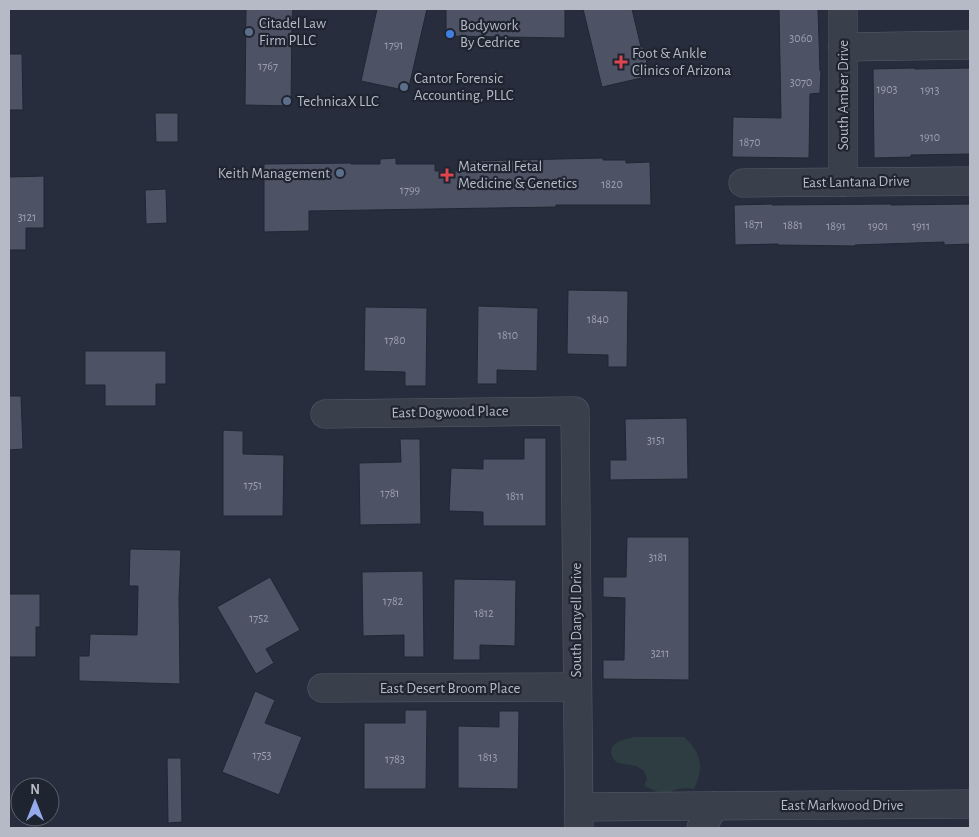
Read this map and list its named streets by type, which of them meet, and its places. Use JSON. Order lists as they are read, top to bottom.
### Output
{
  "streets": {
    "street": [
      "South Amber Drive",
      "East Lantana Drive",
      "East Dogwood Place",
      "South Danyell Drive",
      "East Desert Broom Place",
      "East Markwood Drive"
    ]
  },
  "crossings": [
    ["South Amber Drive", "East Lantana Drive"],
    ["East Dogwood Place", "South Danyell Drive"],
    ["South Danyell Drive", "East Desert Broom Place"],
    ["South Danyell Drive", "East Markwood Drive"]
  ],
  "places": {
    "other": [
      "Citadel Law Firm PLLC",
      "Bodywork By Cedrice",
      "Cantor Forensic Accounting, PLLC",
      "TechnicaX LLC",
      "Keith Management"
    ],
    "health": ["Foot & Ankle Clinics of Arizona", "Maternal Fetal Medicine & Genetics"]
  },
  "house_numbers": [
    "3060",
    "1791",
    "1767",
    "3070",
    "1903",
    "1913",
    "1910",
    "1870",
    "1820",
    "1799",
    "3121",
    "1871",
    "1881",
    "1891",
    "1901",
    "1911",
    "1840",
    "1810",
    "1780",
    "3151",
    "1751",
    "1781",
    "1811",
    "3181",
    "1782",
    "1812",
    "1752",
    "3211",
    "1753",
    "1813",
    "1783"
  ],
  "north": "top"
}
